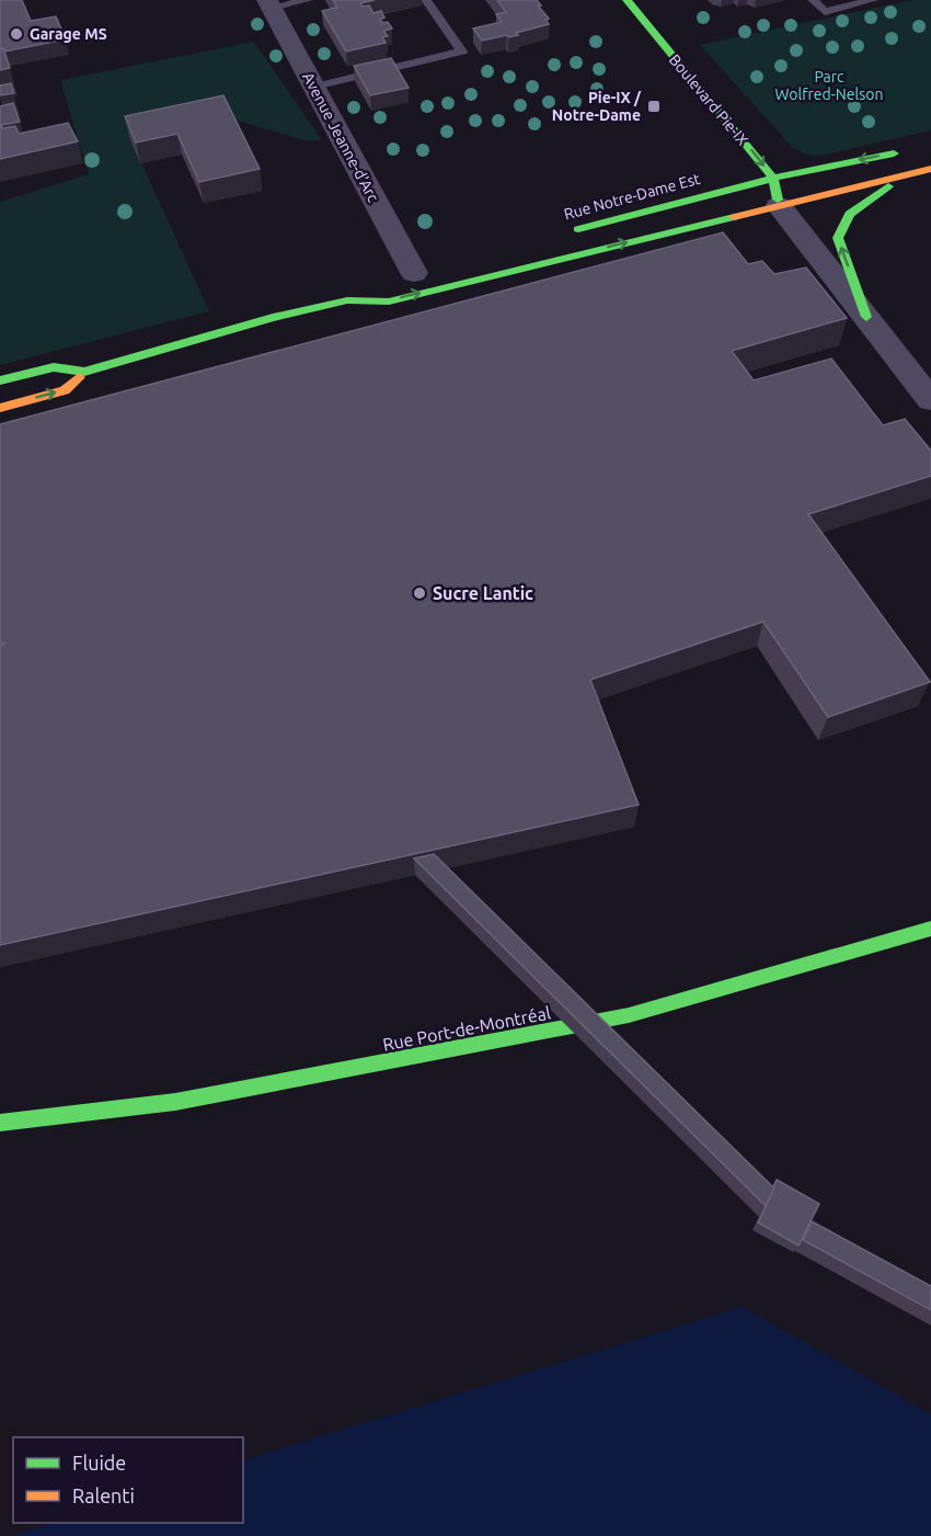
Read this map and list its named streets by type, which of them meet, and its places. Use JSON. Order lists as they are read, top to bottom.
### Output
{
  "streets": {
    "main road": ["Boulevard Pie-IX", "Rue Notre-Dame Est", "Rue Port-de-Montréal"],
    "street": ["Avenue Jeanne-d'Arc"]
  },
  "crossings": [
    ["Boulevard Pie-IX", "Rue Notre-Dame Est"]
  ],
  "one_way": ["Boulevard Pie-IX"],
  "parks": ["Parc Wolfred-Nelson"],
  "places": {
    "other": ["Garage MS", "Sucre Lantic"],
    "transit": ["Pie-IX / Notre-Dame"]
  },
  "legend": ["Fluide", "Ralenti"]
}
